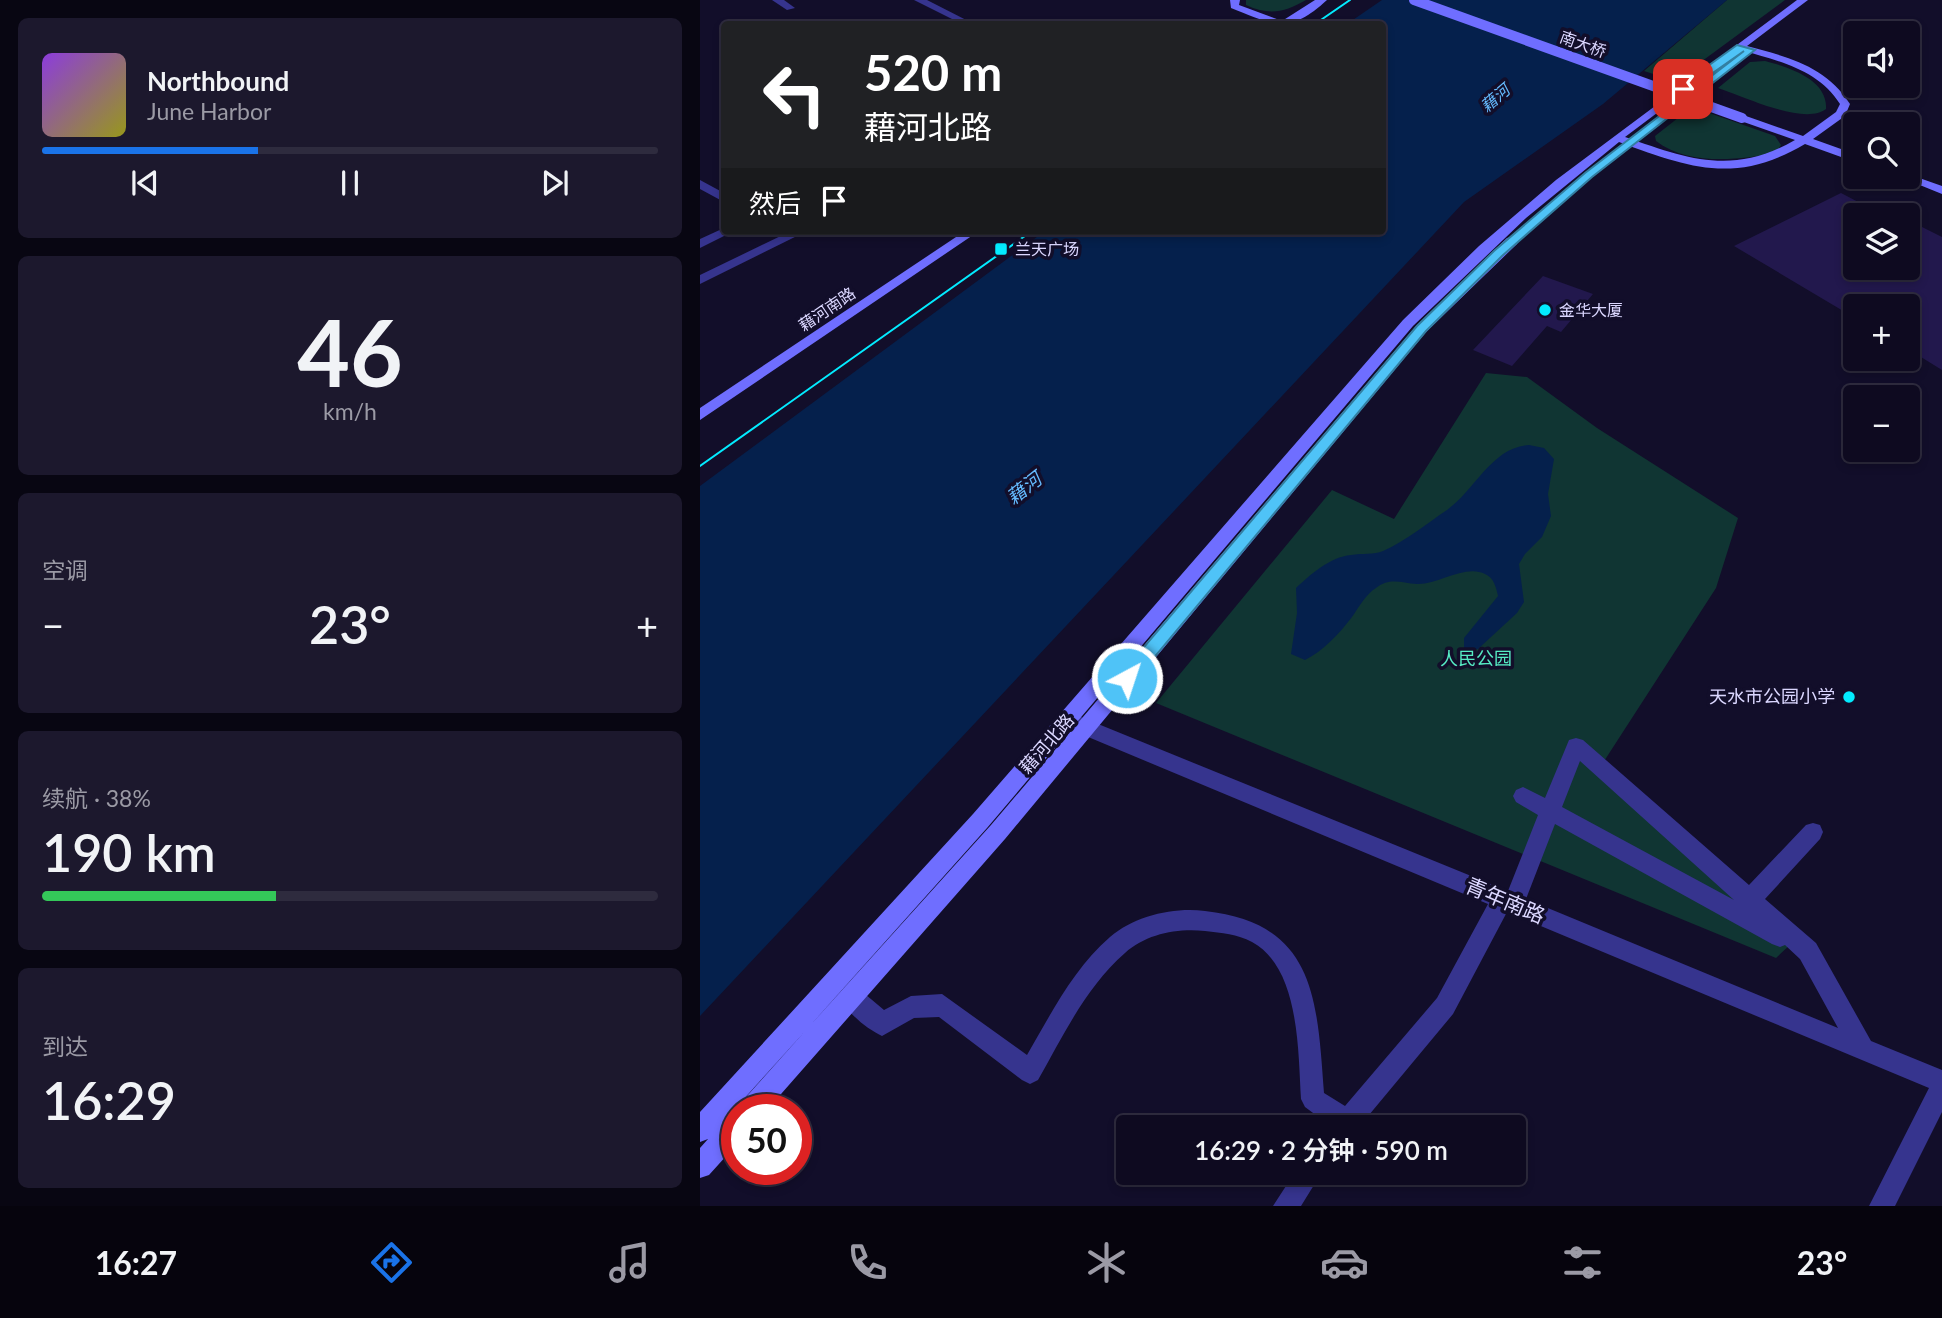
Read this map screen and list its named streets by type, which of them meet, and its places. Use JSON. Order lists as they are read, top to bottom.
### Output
{
  "streets": {
    "main road": ["南大桥", "藉河南路", "藉河北路"],
    "street": ["青年南路"]
  },
  "crossings": [
    ["藉河北路", "青年南路"]
  ],
  "water": ["藉河"],
  "parks": ["人民公园"],
  "places": {
    "transit": ["兰天广场"],
    "other": ["金华大厦", "天水市公园小学"]
  },
  "page": {
    "map_buttons": ["+", "−"],
    "turn": ["520 m", "藉河北路"],
    "song": ["Northbound", "June Harbor"],
    "then": "然后",
    "tile": [
      ["46", "km/h"],
      "空调",
      ["续航 · 38%", "190 km"],
      ["到达", "16:29"]
    ],
    "heat": ["−", "23°", "+"],
    "limit": "50",
    "trip": "16:29 · 2 分钟 · 590 m",
    "tabs": ["16:27", "23°"]
  }
}
